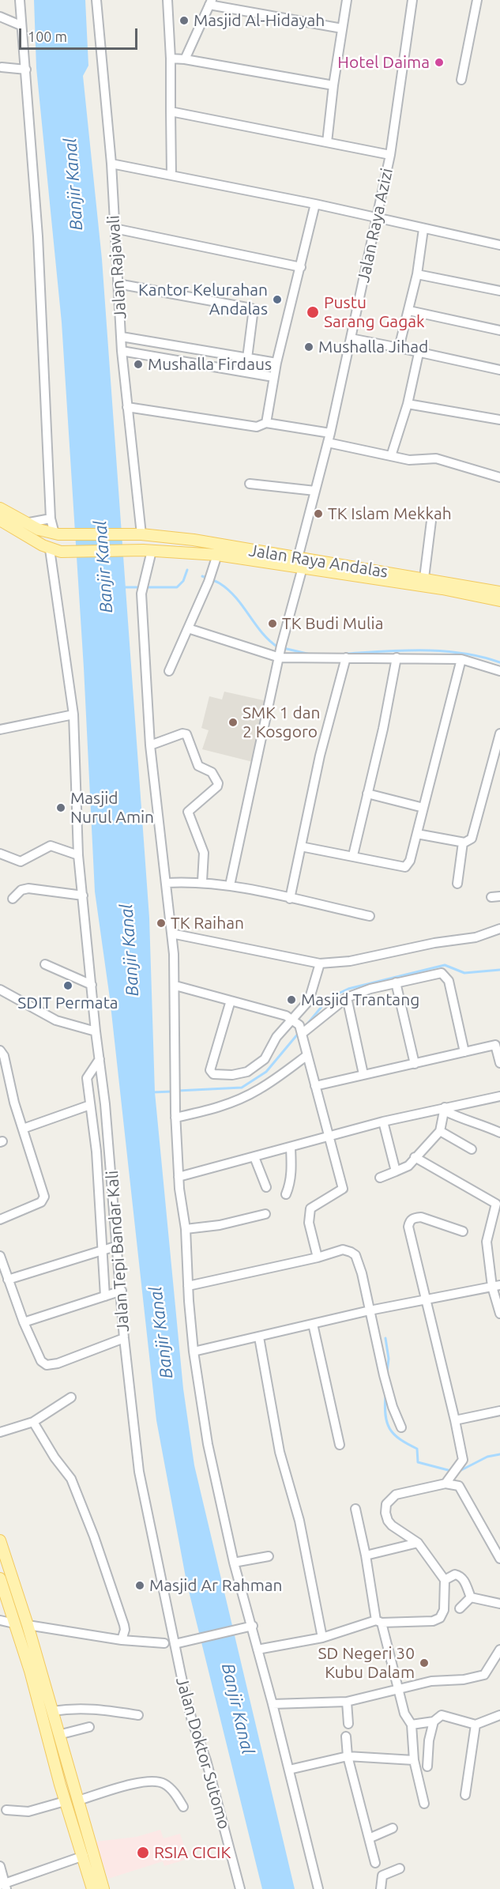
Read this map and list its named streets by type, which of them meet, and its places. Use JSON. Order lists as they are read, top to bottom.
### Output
{
  "streets": {
    "main road": ["Jalan Raya Andalas"],
    "street": [
      "Jalan Raya Azizi",
      "Jalan Rajawali",
      "Jalan Tepi Bandar Kali",
      "Jalan Doktor Sutomo"
    ]
  },
  "crossings": [
    ["Jalan Raya Azizi", "Jalan Raya Andalas"],
    ["Jalan Rajawali", "Jalan Raya Andalas"],
    ["Jalan Raya Andalas", "Jalan Tepi Bandar Kali"],
    ["Jalan Tepi Bandar Kali", "Jalan Doktor Sutomo"]
  ],
  "water": ["Banjir Kanal"],
  "places": [
    "Masjid Al-Hidayah",
    "Hotel Daima",
    "Kantor Kelurahan Andalas",
    "Pustu Sarang Gagak",
    "Mushalla Jihad",
    "Mushalla Firdaus",
    "TK Islam Mekkah",
    "TK Budi Mulia",
    "SMK 1 dan 2 Kosgoro",
    "Masjid Nurul Amin",
    "TK Raihan",
    "SDIT Permata",
    "Masjid Trantang",
    "Masjid Ar Rahman",
    "SD Negeri 30 Kubu Dalam",
    "RSIA CICIK"
  ],
  "scale_bar": "100 m"
}
